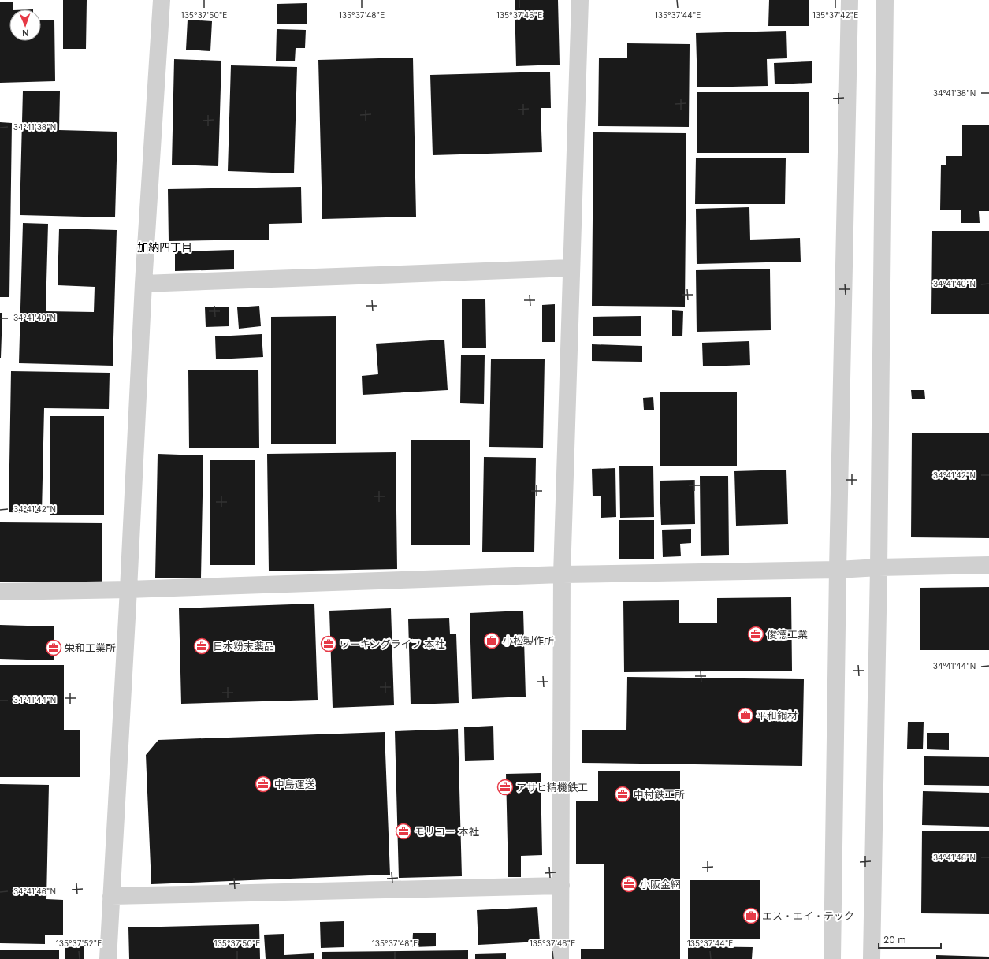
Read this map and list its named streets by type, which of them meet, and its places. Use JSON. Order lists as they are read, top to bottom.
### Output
{
  "districts": ["加納四丁目"],
  "places": {
    "office": [
      "俊徳工業",
      "小松製作所",
      "ワーキングライフ 本社",
      "日本粉末薬品",
      "栄和工業所",
      "平和鋼材",
      "中島運送",
      "アサヒ精機鉄工",
      "中村鉄工所",
      "モリコー 本社",
      "小阪金網",
      "エス・エイ・テック"
    ]
  },
  "scale_bar": "20 m",
  "north": "bottom",
  "coordinates": [
    "135°37'50\"E",
    "135°37'48\"E",
    "135°37'46\"E",
    "135°37'44\"E",
    "135°37'42\"E",
    "34°41'38\"N",
    "34°41'40\"N",
    "34°41'42\"N",
    "34°41'44\"N",
    "34°41'46\"N",
    "135°37'52\"E"
  ]
}
